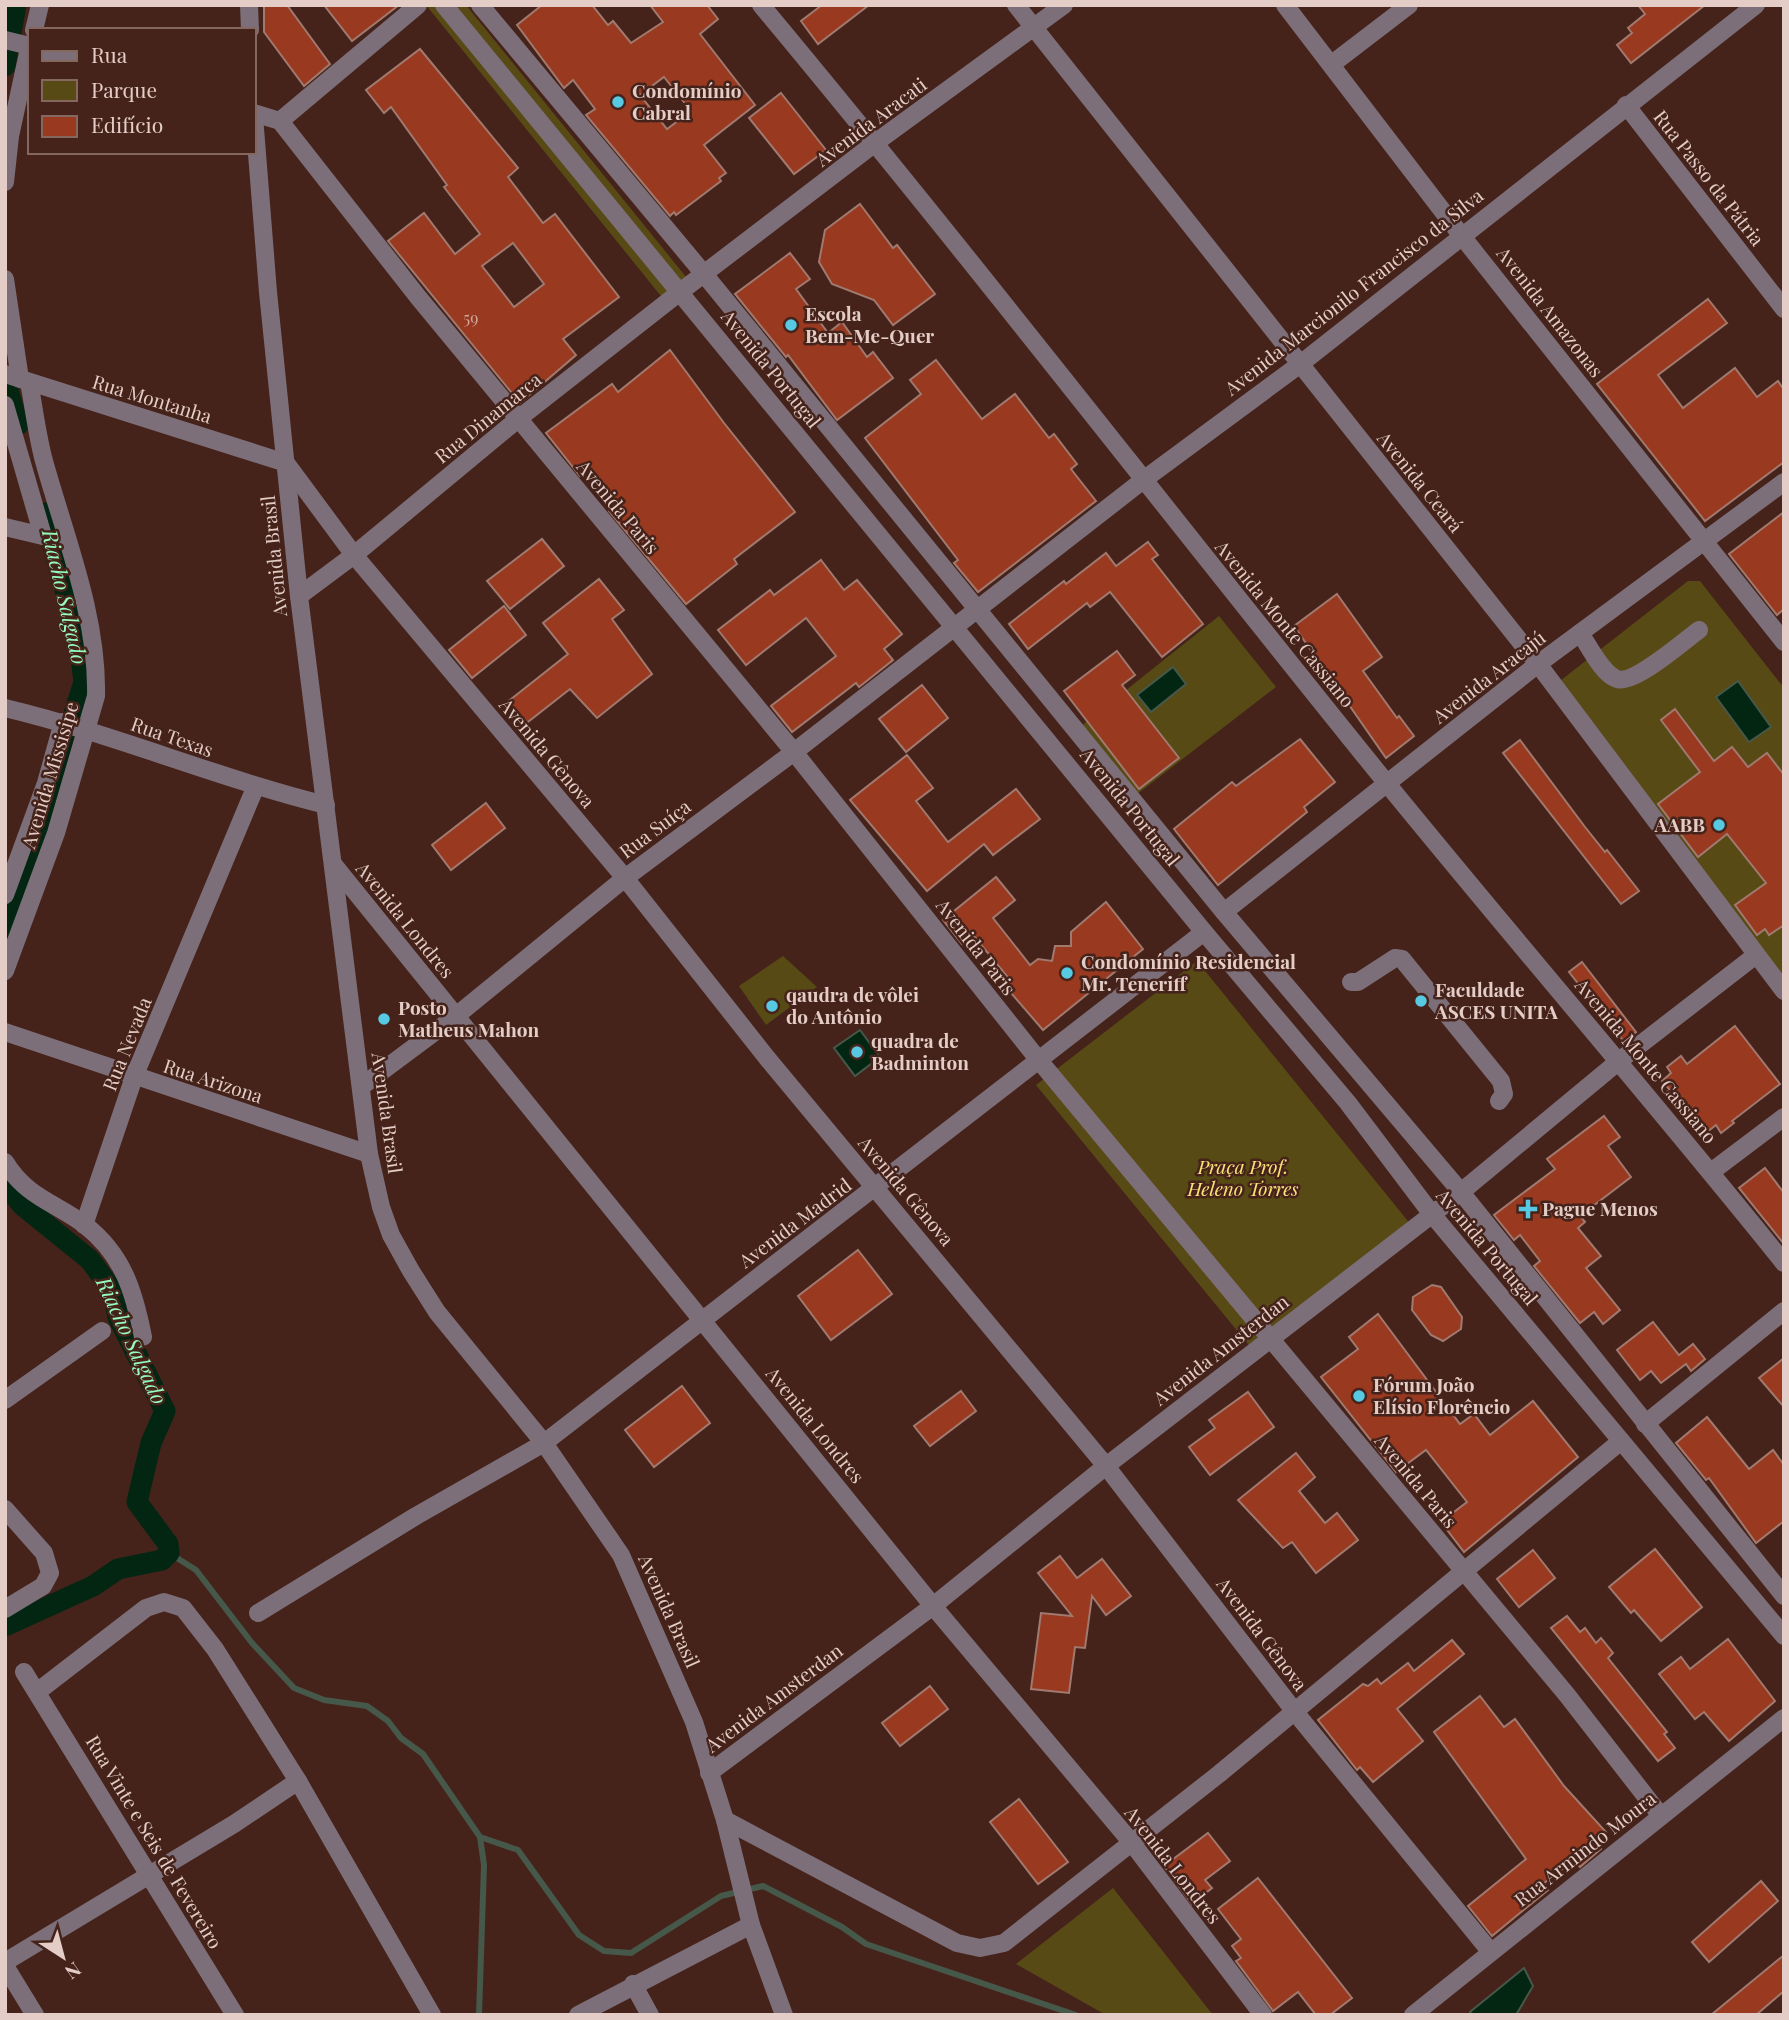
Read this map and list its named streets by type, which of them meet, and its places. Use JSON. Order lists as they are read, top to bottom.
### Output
{
  "streets": {
    "street": [
      "Avenida Aracati",
      "Rua Passo da Pátria",
      "Avenida Marcionilo Francisco da Silva",
      "Avenida Amazonas",
      "Avenida Portugal",
      "Rua Montanha",
      "Rua Dinamarca",
      "Avenida Ceará",
      "Avenida Paris",
      "Avenida Brasil",
      "Avenida Monte Cassiano",
      "Avenida Aracajú",
      "Rua Texas",
      "Avenida Gênova",
      "Avenida Missisipe",
      "Rua Suíça",
      "Avenida Londres",
      "Rua Nevada",
      "Rua Arizona",
      "Avenida Madrid",
      "Avenida Amsterdan",
      "Rua Vinte e Seis de Fevereiro",
      "Rua Armindo Moura"
    ]
  },
  "crossings": [
    ["Avenida Aracati", "Avenida Portugal"],
    ["Avenida Aracati", "Rua Dinamarca"],
    ["Avenida Aracati", "Avenida Ceará"],
    ["Avenida Aracati", "Avenida Monte Cassiano"],
    ["Rua Passo da Pátria", "Avenida Marcionilo Francisco da Silva"],
    ["Avenida Marcionilo Francisco da Silva", "Avenida Amazonas"],
    ["Avenida Marcionilo Francisco da Silva", "Avenida Portugal"],
    ["Avenida Marcionilo Francisco da Silva", "Avenida Ceará"],
    ["Avenida Marcionilo Francisco da Silva", "Avenida Monte Cassiano"],
    ["Avenida Marcionilo Francisco da Silva", "Rua Suíça"],
    ["Avenida Amazonas", "Avenida Aracajú"],
    ["Avenida Portugal", "Rua Dinamarca"],
    ["Avenida Portugal", "Avenida Aracajú"],
    ["Avenida Portugal", "Rua Suíça"],
    ["Avenida Portugal", "Avenida Madrid"],
    ["Avenida Portugal", "Avenida Amsterdan"],
    ["Rua Montanha", "Avenida Brasil"],
    ["Rua Montanha", "Avenida Gênova"],
    ["Rua Montanha", "Avenida Missisipe"],
    ["Rua Dinamarca", "Avenida Paris"],
    ["Rua Dinamarca", "Avenida Brasil"],
    ["Rua Dinamarca", "Avenida Gênova"],
    ["Avenida Ceará", "Avenida Aracajú"],
    ["Avenida Ceará", "Avenida Amsterdan"],
    ["Avenida Paris", "Rua Suíça"],
    ["Avenida Paris", "Avenida Madrid"],
    ["Avenida Paris", "Avenida Amsterdan"],
    ["Avenida Paris", "Rua Armindo Moura"],
    ["Avenida Brasil", "Rua Texas"],
    ["Avenida Brasil", "Avenida Gênova"],
    ["Avenida Brasil", "Rua Suíça"],
    ["Avenida Brasil", "Avenida Londres"],
    ["Avenida Brasil", "Rua Arizona"],
    ["Avenida Brasil", "Avenida Madrid"],
    ["Avenida Brasil", "Avenida Amsterdan"],
    ["Avenida Monte Cassiano", "Avenida Aracajú"],
    ["Avenida Monte Cassiano", "Avenida Amsterdan"],
    ["Rua Texas", "Avenida Missisipe"],
    ["Rua Texas", "Rua Nevada"],
    ["Avenida Gênova", "Rua Suíça"],
    ["Avenida Gênova", "Avenida Madrid"],
    ["Avenida Gênova", "Avenida Amsterdan"],
    ["Avenida Gênova", "Rua Armindo Moura"],
    ["Rua Suíça", "Avenida Londres"],
    ["Avenida Londres", "Avenida Madrid"],
    ["Avenida Londres", "Avenida Amsterdan"],
    ["Rua Nevada", "Rua Arizona"]
  ],
  "water": ["Riacho Salgado"],
  "parks": ["Praça Prof. Heleno Torres"],
  "places": {
    "other": [
      "Condomínio Cabral",
      "Escola Bem-Me-Quer",
      "AABB",
      "Condomínio Residencial Mr. Teneriff",
      "Faculdade ASCES UNITA",
      "qaudra de vôlei do Antônio",
      "Posto Matheus Mahon",
      "quadra de Badminton",
      "Fórum João Elísio Florêncio"
    ],
    "health": ["Pague Menos"]
  },
  "house_numbers": ["59"],
  "legend": ["Rua", "Parque", "Edifício"],
  "north": "bottom right"
}
